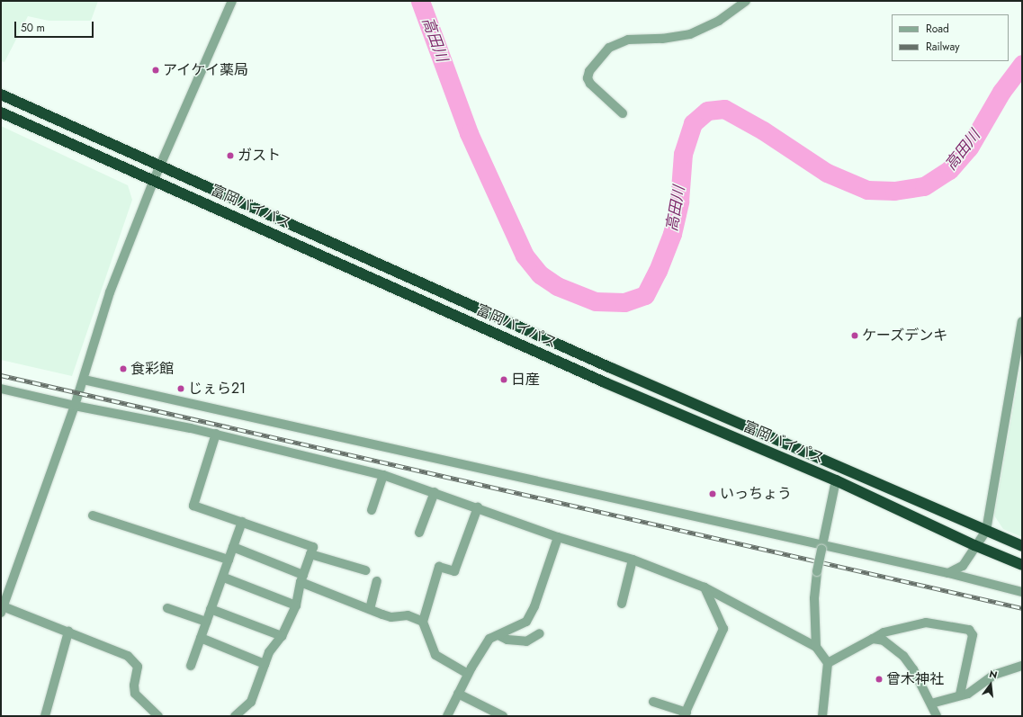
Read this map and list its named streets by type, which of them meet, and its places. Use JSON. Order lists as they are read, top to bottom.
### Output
{
  "streets": {
    "highway": ["富岡バイパス"]
  },
  "water": ["高田川"],
  "places": [
    "アイケイ薬局",
    "ガスト",
    "ケーズデンキ",
    "食彩館",
    "日産",
    "じぇら21",
    "いっちょう",
    "曾木神社"
  ],
  "legend": ["Road", "Railway"],
  "scale_bar": "50 m",
  "north": "top"
}
